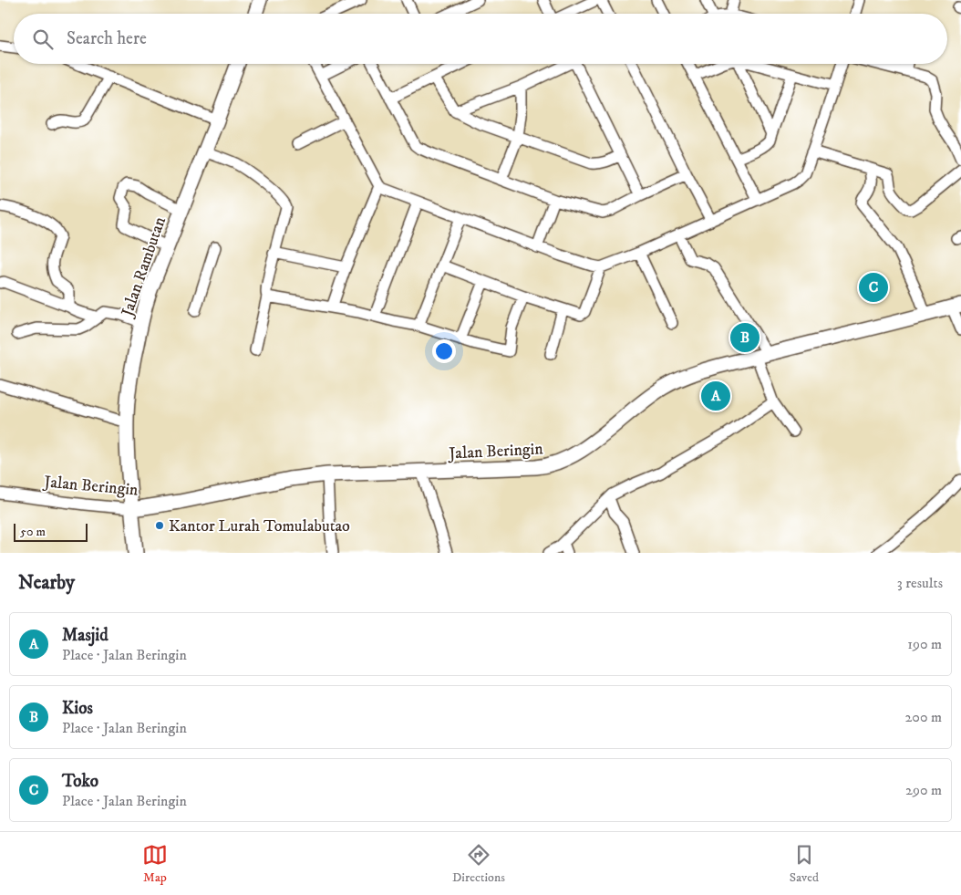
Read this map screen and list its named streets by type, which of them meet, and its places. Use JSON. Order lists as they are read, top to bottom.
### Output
{
  "streets": {
    "street": ["Jalan Rambutan", "Jalan Beringin"]
  },
  "crossings": [
    ["Jalan Rambutan", "Jalan Beringin"]
  ],
  "places": ["Kantor Lurah Tomulabutao"],
  "scale_bar": "50 m",
  "page": {
    "search": "Search here",
    "pins": ["C", "B", "A"],
    "scale": "50 m",
    "heading": ["Nearby", "3 results"],
    "list": [
      {
        "mark": "A",
        "name": "Masjid",
        "note": "Place · Jalan Beringin",
        "value": "190 m"
      },
      {
        "mark": "B",
        "name": "Kios",
        "note": "Place · Jalan Beringin",
        "value": "200 m"
      },
      {
        "mark": "C",
        "name": "Toko",
        "note": "Place · Jalan Beringin",
        "value": "290 m"
      }
    ],
    "nav": ["Map", "Directions", "Saved"]
  }
}
